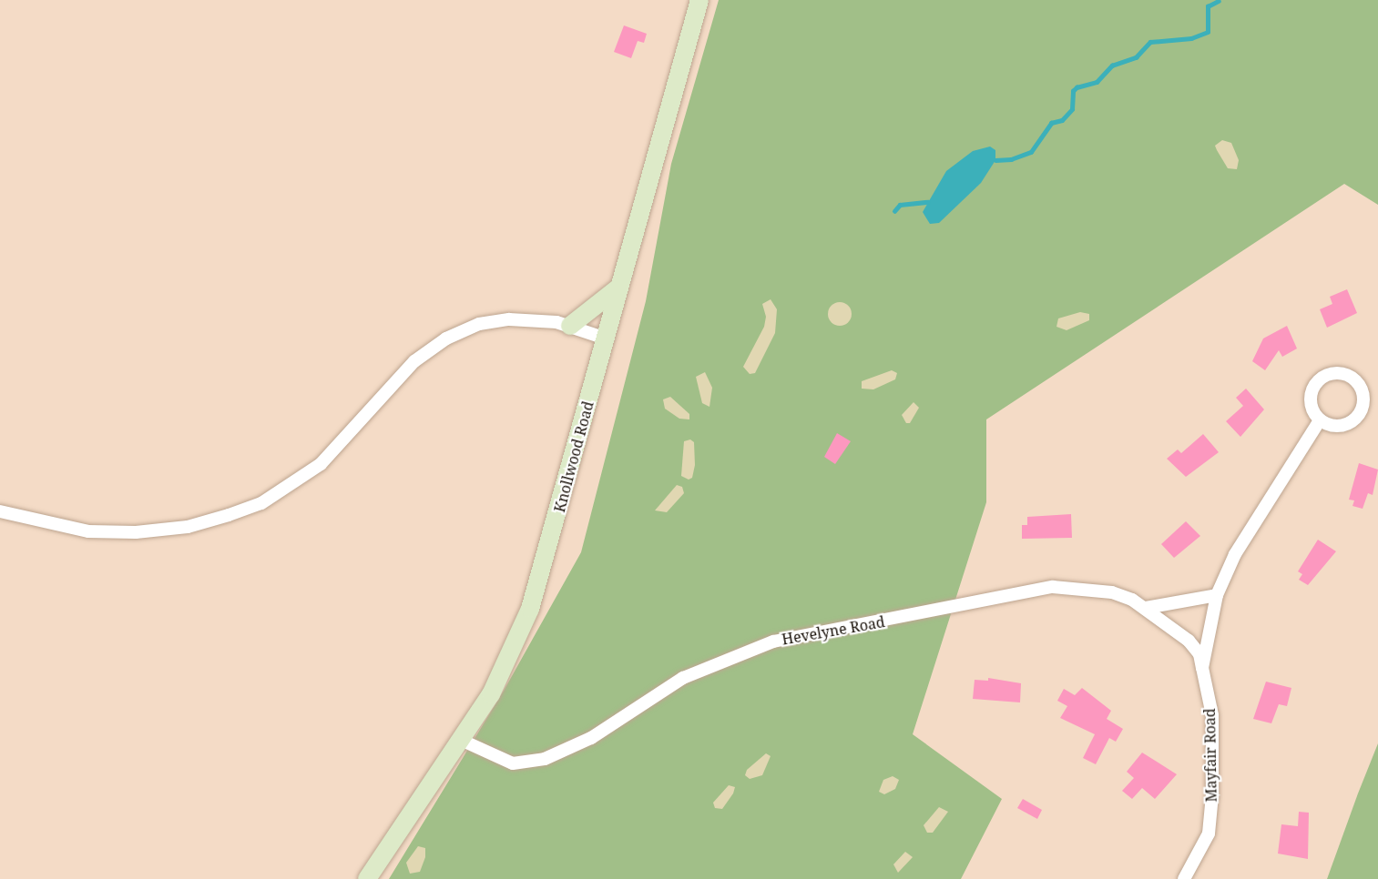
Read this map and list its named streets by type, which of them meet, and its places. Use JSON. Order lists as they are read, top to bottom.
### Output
{
  "streets": {
    "main road": ["Knollwood Road"],
    "street": ["Hevelyne Road", "Mayfair Road"]
  },
  "crossings": [
    ["Knollwood Road", "Hevelyne Road"],
    ["Hevelyne Road", "Mayfair Road"]
  ]
}
